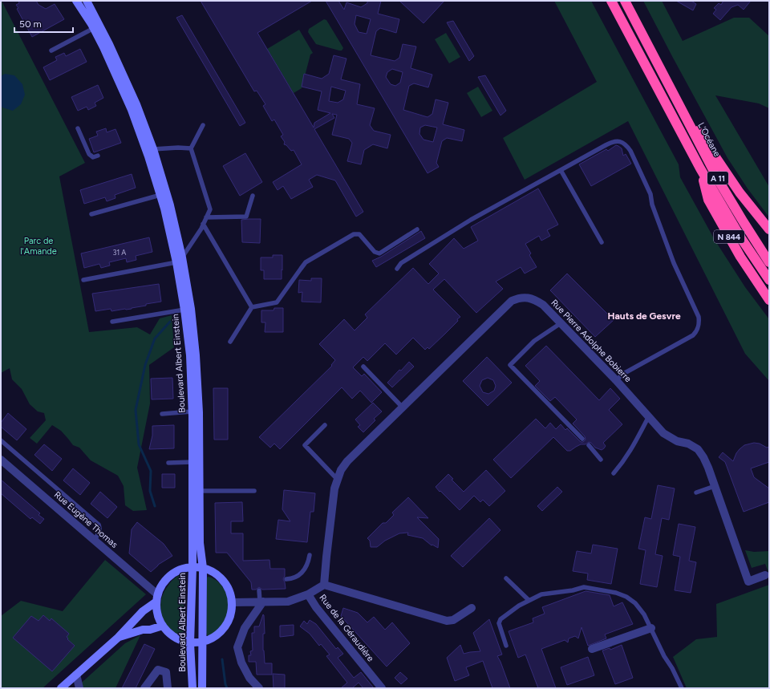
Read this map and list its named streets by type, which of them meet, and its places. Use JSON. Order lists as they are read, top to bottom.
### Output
{
  "streets": {
    "highway": ["L’Océane", "A 11", "N 844"],
    "main road": ["Boulevard Albert Einstein"],
    "street": ["Rue Pierre Adolphe Bobierre", "Rue Eugène Thomas", "Rue de la Géraudière"]
  },
  "crossings": [
    ["L’Océane", "A 11"],
    ["A 11", "N 844"]
  ],
  "districts": ["Hauts de Gesvre"],
  "parks": ["Parc de l'Amande"],
  "house_numbers": ["31 A"],
  "scale_bar": "50 m"
}
